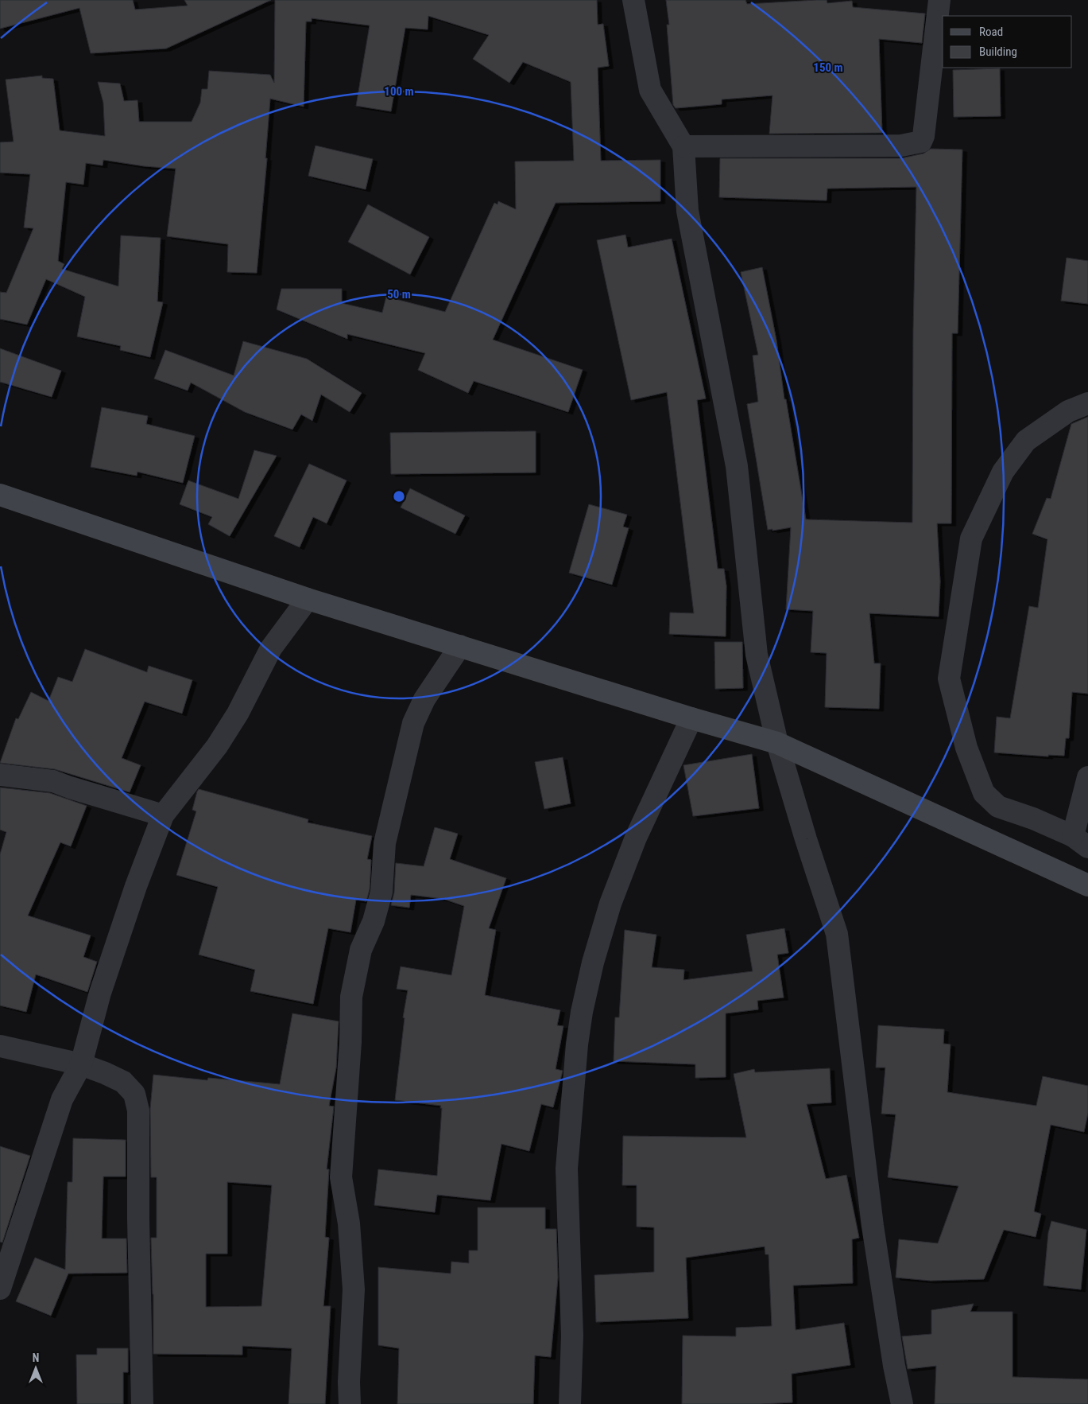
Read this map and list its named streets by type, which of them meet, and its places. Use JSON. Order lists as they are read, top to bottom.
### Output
{
  "legend": ["Road", "Building"],
  "north": "top",
  "rings": ["150 m", "100 m", "50 m"]
}
